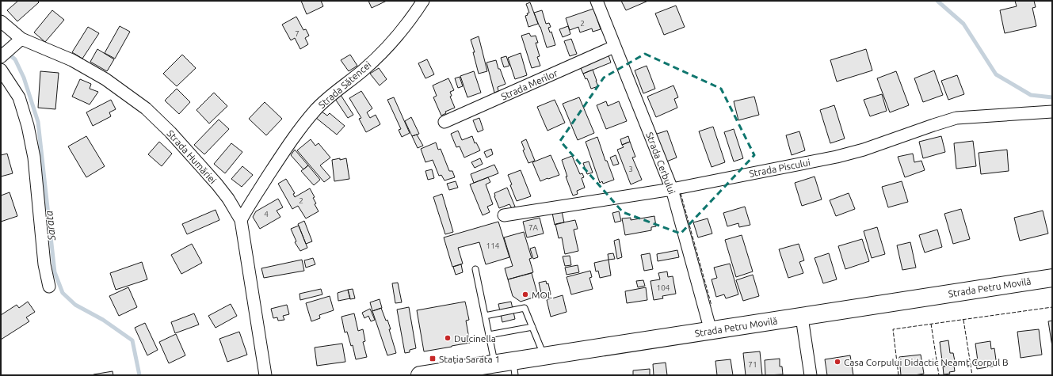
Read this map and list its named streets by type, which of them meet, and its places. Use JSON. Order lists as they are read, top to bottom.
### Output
{
  "streets": {
    "main road": ["Strada Petru Movilă"],
    "street": [
      "Strada Sătencei",
      "Strada Merilor",
      "Strada Humăriei",
      "Strada Cerbului",
      "Strada Piscului"
    ]
  },
  "crossings": [
    ["Strada Sătencei", "Strada Humăriei"],
    ["Strada Merilor", "Strada Cerbului"],
    ["Strada Cerbului", "Strada Piscului"],
    ["Strada Cerbului", "Strada Petru Movilă"]
  ],
  "water": ["Sarata"],
  "places": {
    "other": ["MOL", "Dulcinella", "Casa Corpului Didactic Neamţ Corpul B"],
    "transit": ["Stația Sarata 1"]
  },
  "house_numbers": [
    "2",
    "7",
    "3",
    "2",
    "4",
    "7A",
    "114",
    "104",
    "71"
  ]
}
